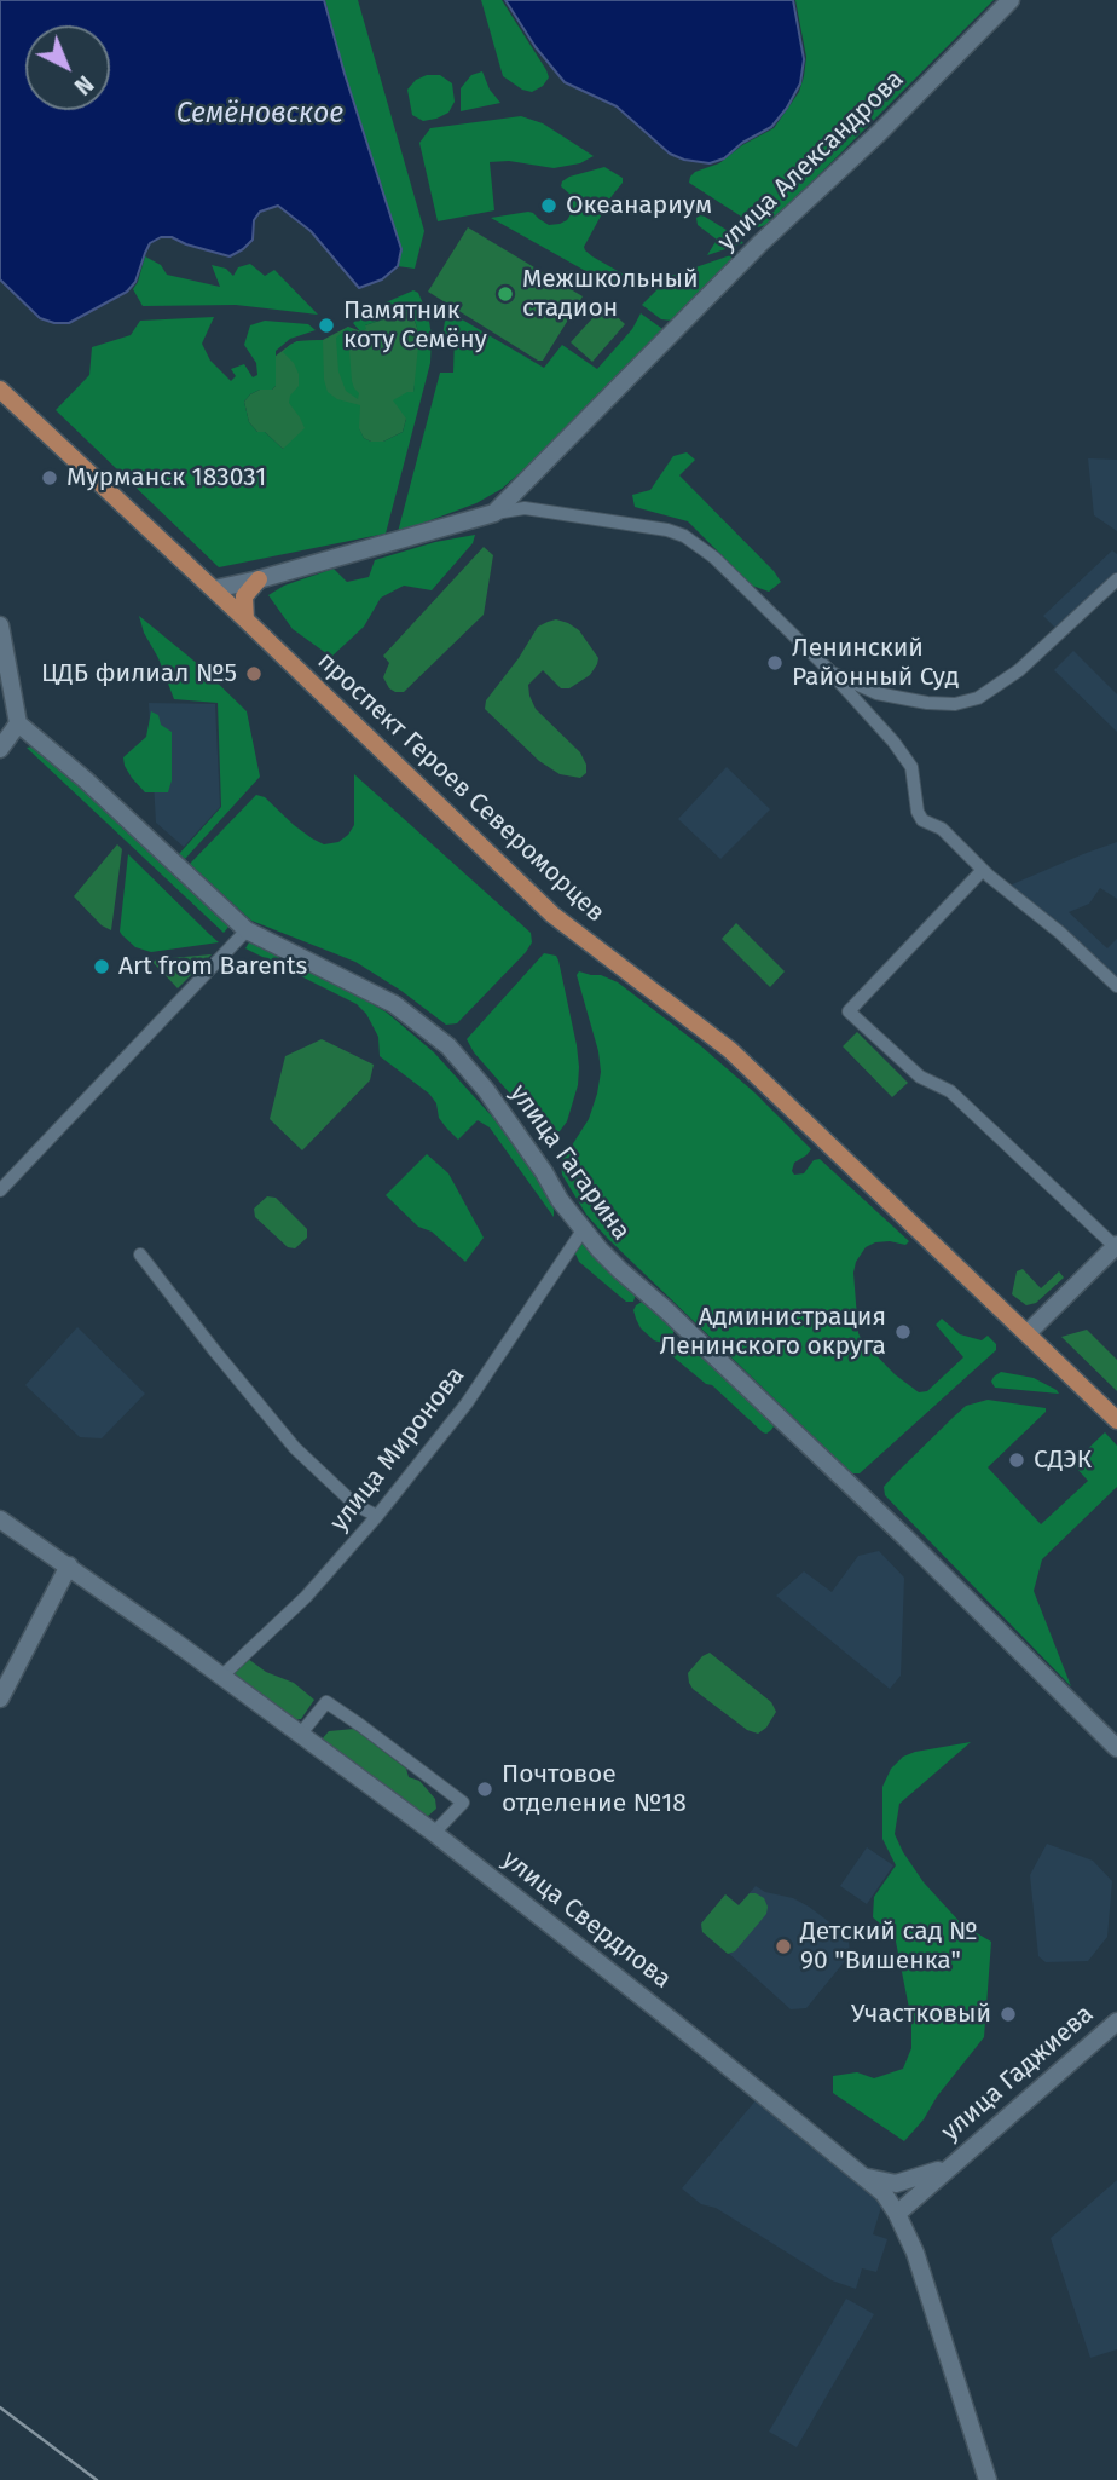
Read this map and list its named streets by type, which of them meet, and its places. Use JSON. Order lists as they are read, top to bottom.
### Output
{
  "streets": {
    "main road": ["проспект Героев Североморцев"],
    "street": [
      "улица Александрова",
      "улица Гагарина",
      "улица Миронова",
      "улица Свердлова",
      "улица Гаджиева"
    ]
  },
  "crossings": [
    ["улица Александрова", "проспект Героев Североморцев"],
    ["улица Гагарина", "улица Миронова"],
    ["улица Миронова", "улица Свердлова"],
    ["улица Свердлова", "улица Гаджиева"]
  ],
  "water": ["Семёновское"],
  "places": [
    "Океанариум",
    "Межшкольный стадион",
    "Памятник коту Семёну",
    "Мурманск 183031",
    "Ленинский Районный Суд",
    "ЦДБ филиал №5",
    "Art from Barents",
    "Администрация Ленинского округа",
    "СДЭК",
    "Почтовое отделение №18",
    "Детский сад № 90 \"Вишенка\"",
    "Участковый"
  ],
  "north": "bottom right"
}
